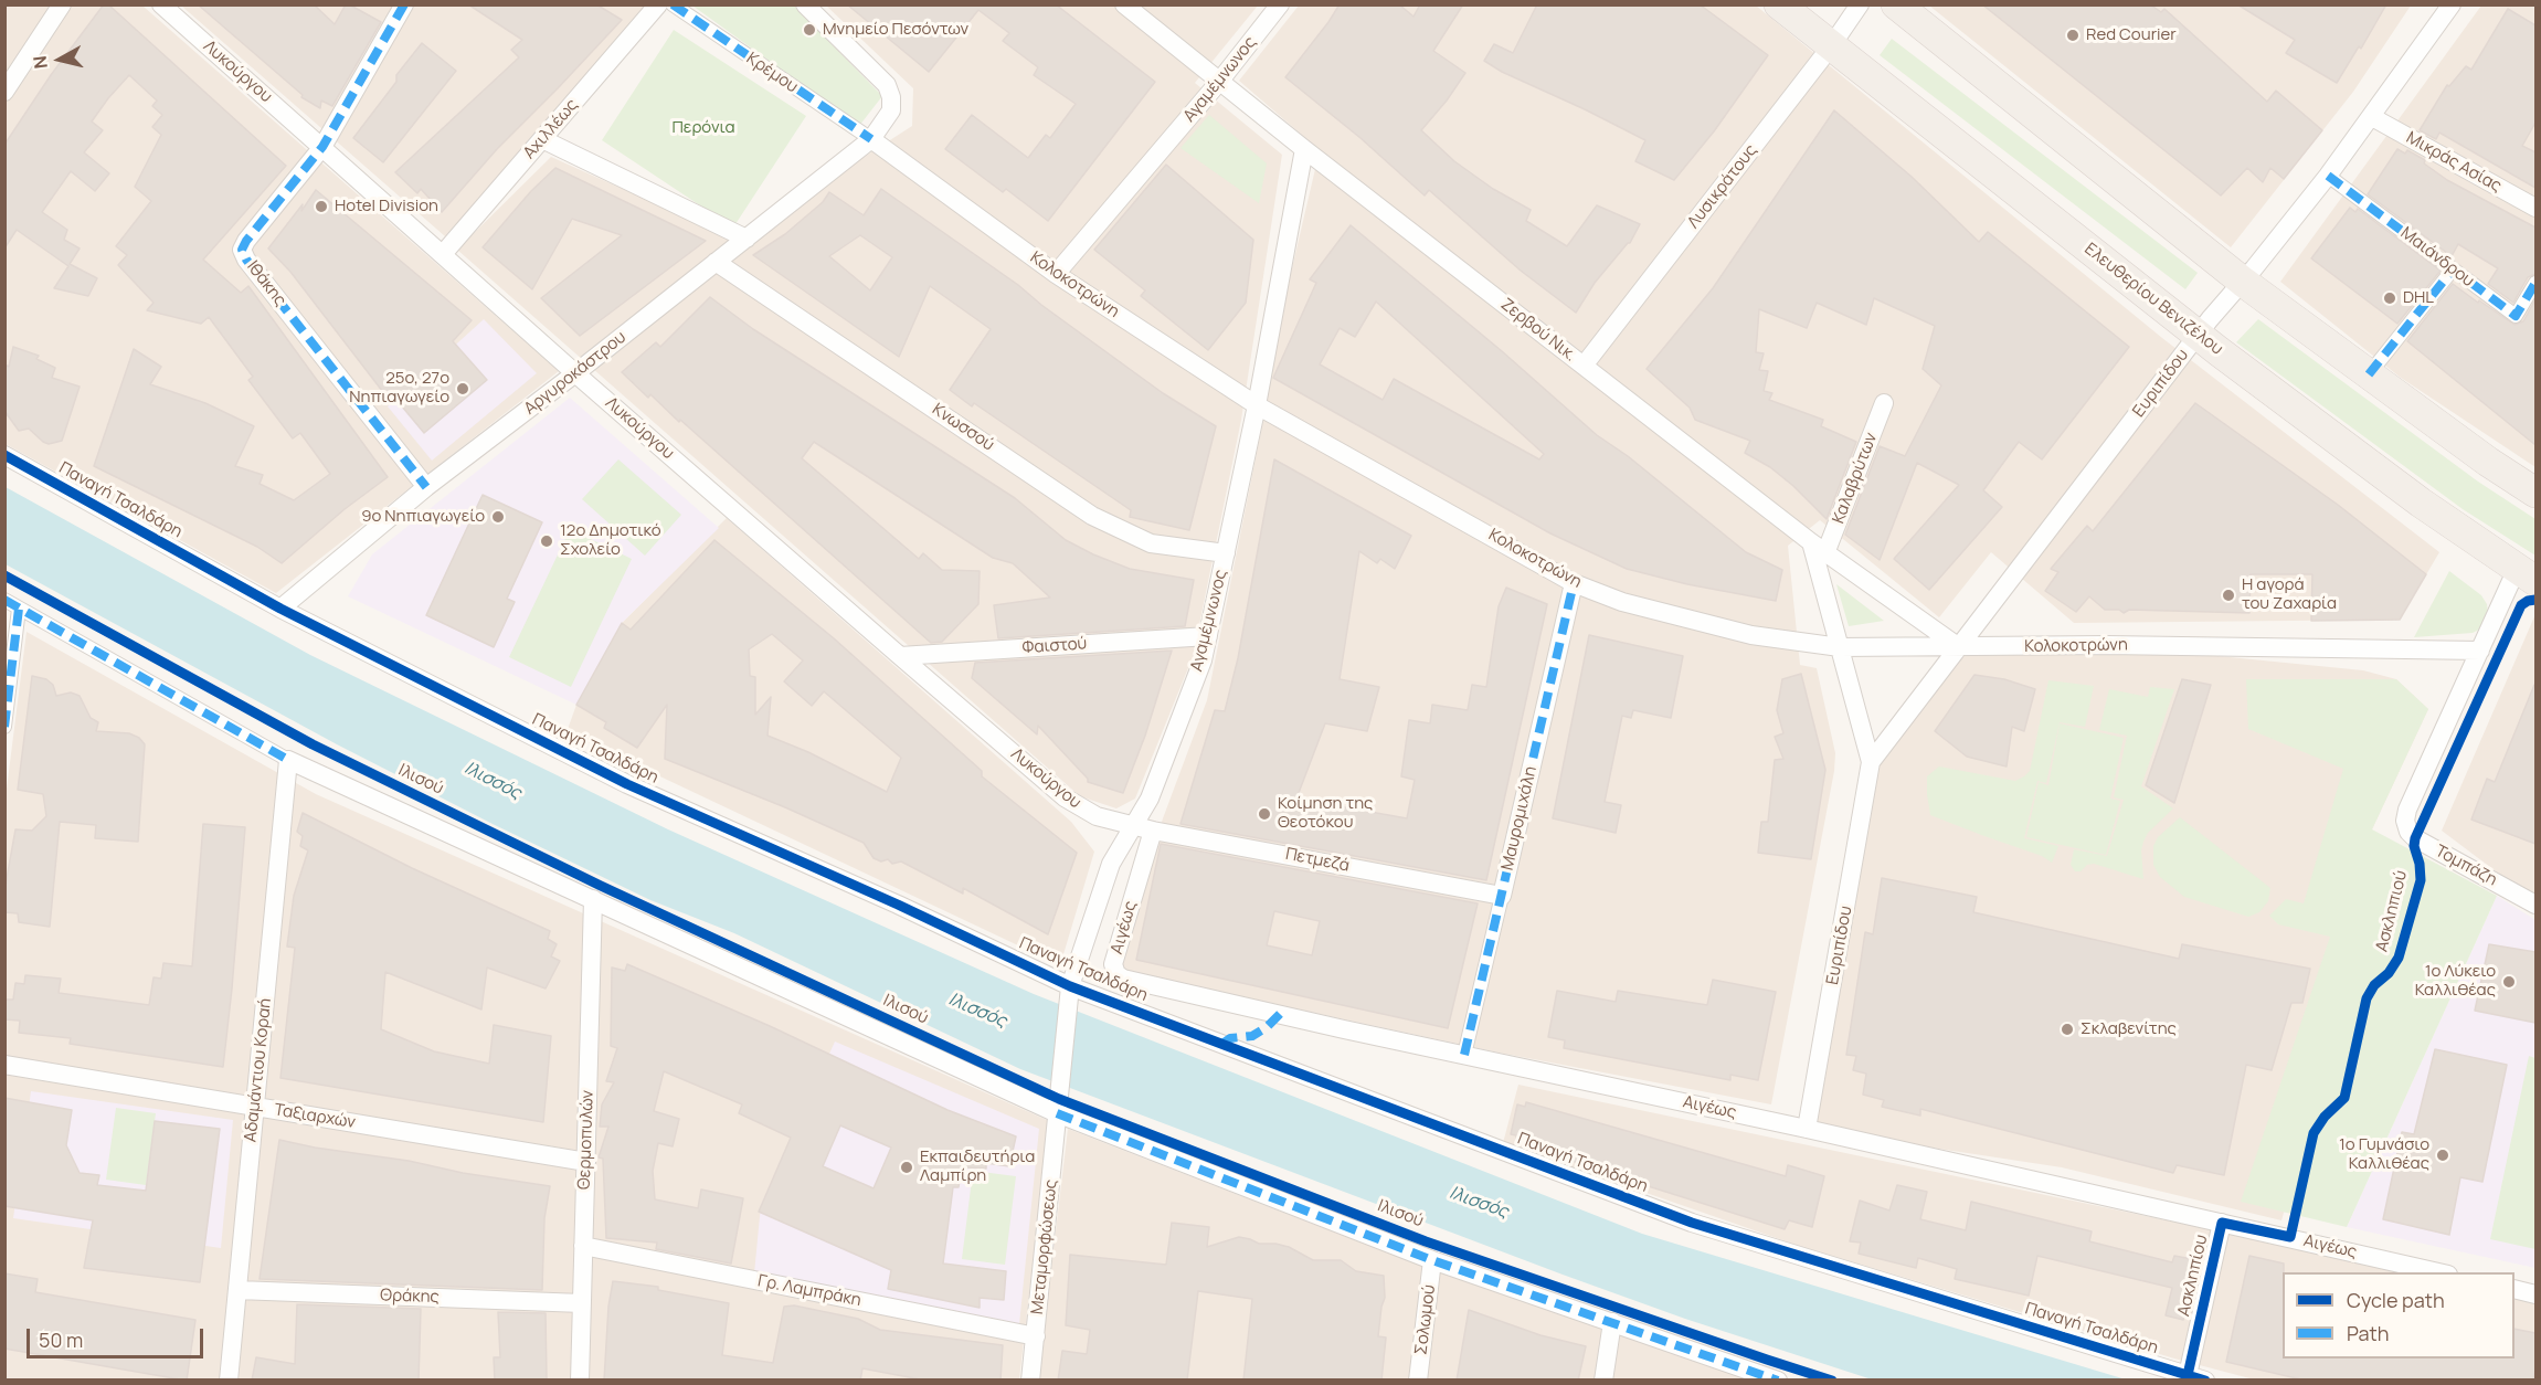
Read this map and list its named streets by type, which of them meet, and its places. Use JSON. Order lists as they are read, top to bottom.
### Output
{
  "streets": {
    "main road": ["Ελευθερίου Βενιζέλου"],
    "street": [
      "Λυκούργου",
      "Κρέμου",
      "Αγαμέμνωνος",
      "Αχιλλέως",
      "Μικράς Ασίας",
      "Λυσικράτους",
      "Μαιάνδρου",
      "Ιθάκης",
      "Κολοκοτρώνη",
      "Ζερβού Νικ.",
      "Αργυροκάστρου",
      "Ευριπίδου",
      "Κνωσσού",
      "Καλαβρύτων",
      "Παναγή Τσαλδάρη",
      "Φαιστού",
      "Ιλισού",
      "Μαυρομιχάλη",
      "Πετμεζά",
      "Τομπάζη",
      "Αιγέως",
      "Αδαμάντιου Κοραή",
      "Ταξιαρχών",
      "Θερμοπυλών",
      "Μεταμορφώσεως",
      "Ασκληπίου",
      "Γρ. Λαμπράκη",
      "Θράκης",
      "Σολωμού"
    ],
    "cycle path": ["Ασκληπιού"]
  },
  "crossings": [
    ["Λυκούργου", "Αγαμέμνωνος"],
    ["Λυκούργου", "Αχιλλέως"],
    ["Λυκούργου", "Ιθάκης"],
    ["Λυκούργου", "Αργυροκάστρου"],
    ["Λυκούργου", "Φαιστού"],
    ["Λυκούργου", "Πετμεζά"],
    ["Κρέμου", "Κολοκοτρώνη"],
    ["Κρέμου", "Αργυροκάστρου"],
    ["Αγαμέμνωνος", "Κολοκοτρώνη"],
    ["Αγαμέμνωνος", "Ζερβού Νικ."],
    ["Αγαμέμνωνος", "Κνωσσού"],
    ["Αγαμέμνωνος", "Παναγή Τσαλδάρη"],
    ["Αγαμέμνωνος", "Φαιστού"],
    ["Αγαμέμνωνος", "Ιλισού"],
    ["Αγαμέμνωνος", "Πετμεζά"],
    ["Αγαμέμνωνος", "Μεταμορφώσεως"],
    ["Μικράς Ασίας", "Ευριπίδου"],
    ["Λυσικράτους", "Ελευθερίου Βενιζέλου"],
    ["Λυσικράτους", "Ζερβού Νικ."],
    ["Μαιάνδρου", "Ευριπίδου"],
    ["Ιθάκης", "Αργυροκάστρου"],
    ["Κολοκοτρώνη", "Ζερβού Νικ."],
    ["Κολοκοτρώνη", "Αργυροκάστρου"],
    ["Κολοκοτρώνη", "Ευριπίδου"],
    ["Κολοκοτρώνη", "Μαυρομιχάλη"],
    ["Κολοκοτρώνη", "Τομπάζη"],
    ["Ελευθερίου Βενιζέλου", "Ευριπίδου"],
    ["Ζερβού Νικ.", "Ευριπίδου"],
    ["Ζερβού Νικ.", "Καλαβρύτων"],
    ["Αργυροκάστρου", "Κνωσσού"],
    ["Αργυροκάστρου", "Παναγή Τσαλδάρη"],
    ["Ευριπίδου", "Καλαβρύτων"],
    ["Ευριπίδου", "Αιγέως"],
    ["Παναγή Τσαλδάρη", "Ασκληπίου"],
    ["Ιλισού", "Αδαμάντιου Κοραή"],
    ["Ιλισού", "Θερμοπυλών"],
    ["Ιλισού", "Μεταμορφώσεως"],
    ["Ιλισού", "Σολωμού"],
    ["Μαυρομιχάλη", "Πετμεζά"],
    ["Μαυρομιχάλη", "Αιγέως"],
    ["Πετμεζά", "Αιγέως"],
    ["Αιγέως", "Ασκληπίου"],
    ["Αδαμάντιου Κοραή", "Ταξιαρχών"],
    ["Αδαμάντιου Κοραή", "Θράκης"],
    ["Ταξιαρχών", "Θερμοπυλών"],
    ["Θερμοπυλών", "Γρ. Λαμπράκη"],
    ["Θερμοπυλών", "Θράκης"],
    ["Μεταμορφώσεως", "Γρ. Λαμπράκη"]
  ],
  "water": ["Ιλισσός"],
  "parks": ["Περόνια"],
  "places": [
    "Μνημείο Πεσόντων",
    "Red Courier",
    "Hotel Division",
    "DHL",
    "25ο, 27ο Νηπιαγωγείο",
    "9ο Νηπιαγωγείο",
    "12ο Δημοτικό Σχολείο",
    "Η αγορά του Ζαχαρία",
    "Κοίμηση της Θεοτόκου",
    "1ο Λύκειο Καλλιθέας",
    "Σκλαβενίτης",
    "1ο Γυμνάσιο Καλλιθέας",
    "Εκπαιδευτήρια Λαμπίρη"
  ],
  "legend": ["Cycle path", "Path"],
  "scale_bar": "50 m",
  "north": "left"
}
